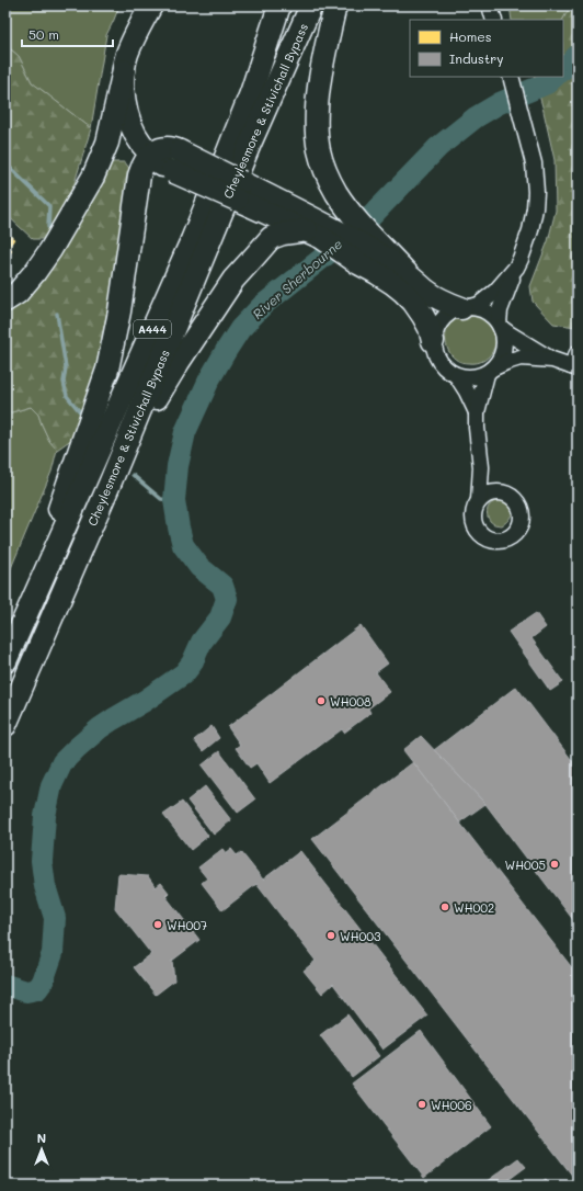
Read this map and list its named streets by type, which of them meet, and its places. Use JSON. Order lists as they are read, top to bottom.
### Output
{
  "streets": {
    "highway": ["Cheylesmore & Stivichall Bypass", "A444"]
  },
  "water": ["River Sherbourne"],
  "places": [
    "WH008",
    "WH005",
    "WH002",
    "WH007",
    "WH003",
    "WH006"
  ],
  "legend": ["Homes", "Industry"],
  "scale_bar": "50 m",
  "north": "top"
}
